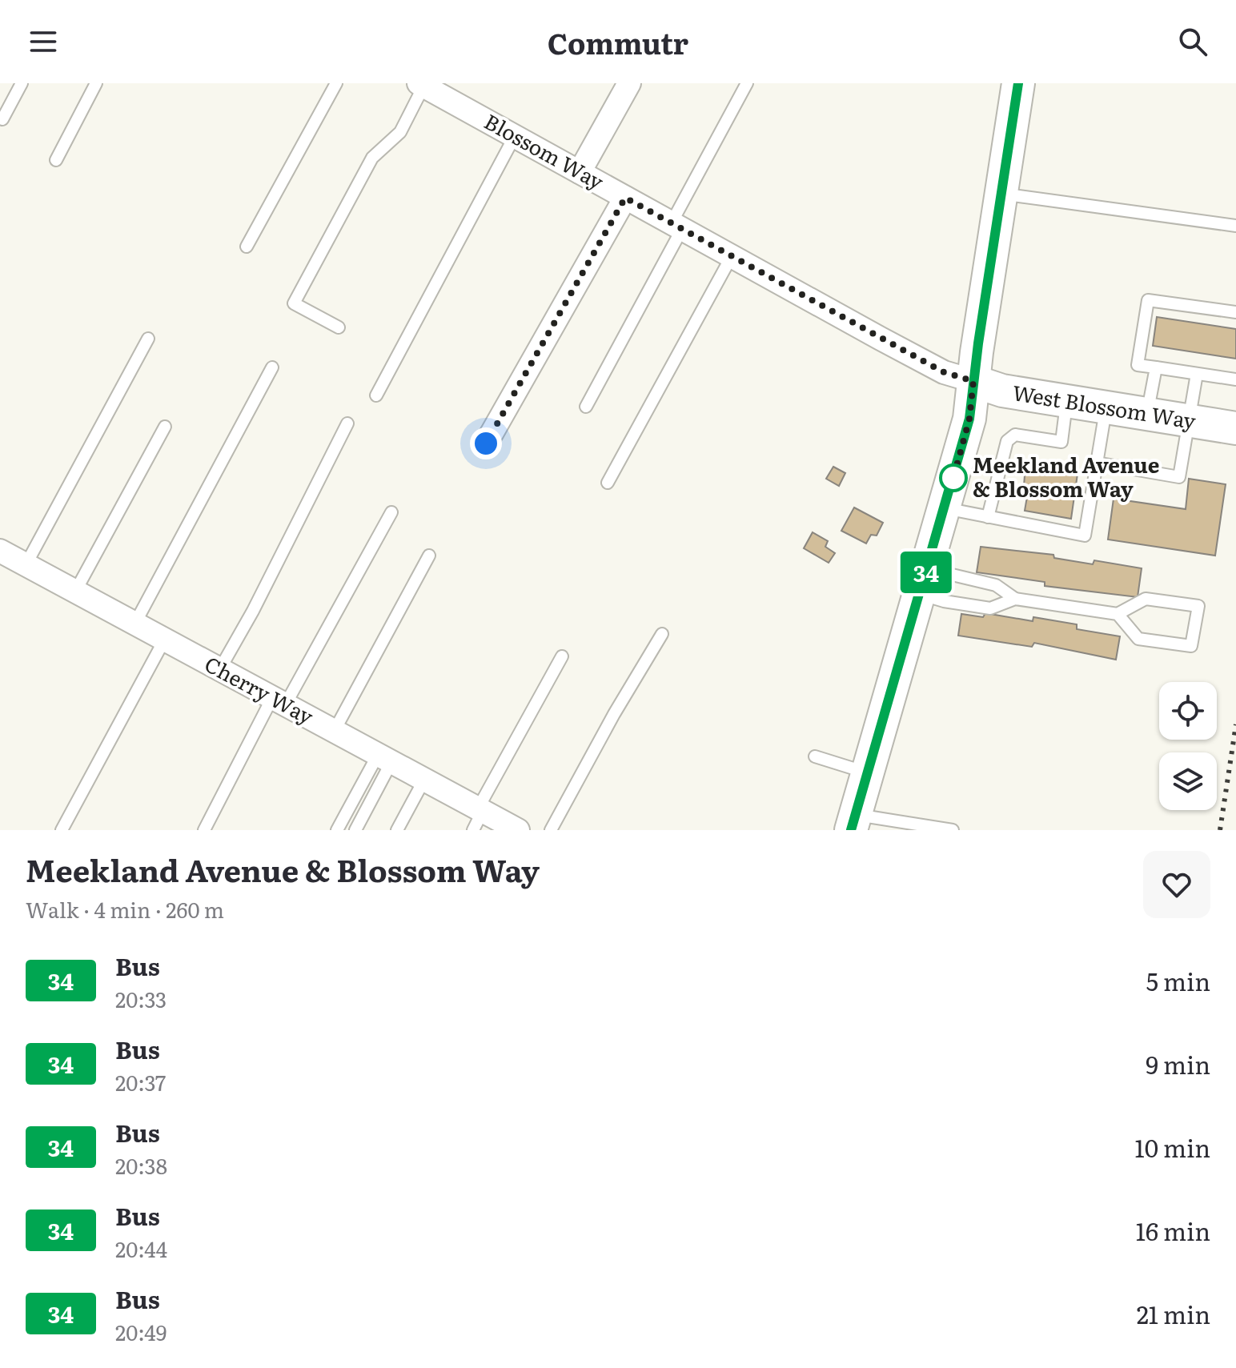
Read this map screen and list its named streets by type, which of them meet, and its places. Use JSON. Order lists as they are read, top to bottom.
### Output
{
  "streets": {
    "street": ["Blossom Way", "West Blossom Way", "Cherry Way"]
  },
  "crossings": [
    ["Blossom Way", "West Blossom Way"]
  ],
  "places": ["Meekland Avenue & Blossom Way"],
  "lines": ["bus line 34"],
  "page": {
    "header": "Commutr",
    "on_map": "34",
    "heading": ["Meekland Avenue & Blossom Way", "Walk · 4 min · 260 m"],
    "list": [
      {
        "mark": "34",
        "name": "Bus",
        "note": "20:33",
        "value": "5 min"
      },
      {
        "mark": "34",
        "name": "Bus",
        "note": "20:37",
        "value": "9 min"
      },
      {
        "mark": "34",
        "name": "Bus",
        "note": "20:38",
        "value": "10 min"
      },
      {
        "mark": "34",
        "name": "Bus",
        "note": "20:44",
        "value": "16 min"
      },
      {
        "mark": "34",
        "name": "Bus",
        "note": "20:49",
        "value": "21 min"
      }
    ]
  }
}
